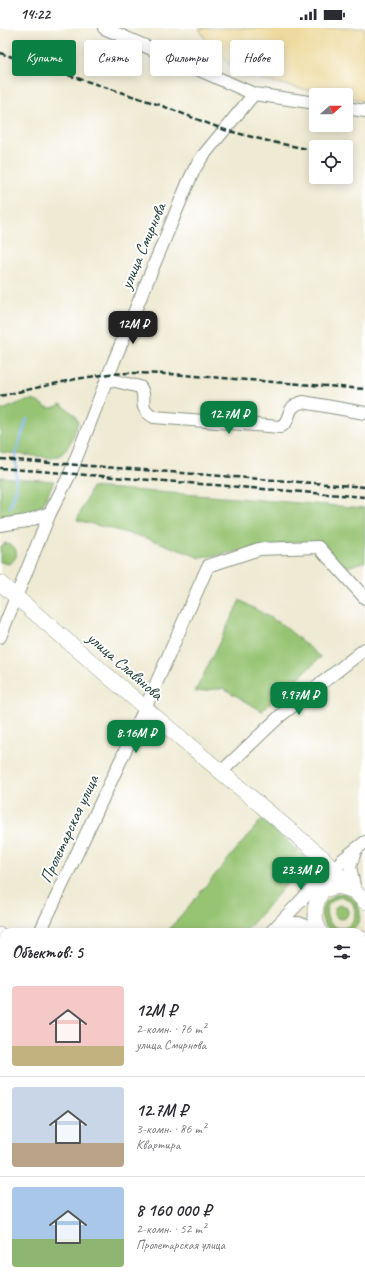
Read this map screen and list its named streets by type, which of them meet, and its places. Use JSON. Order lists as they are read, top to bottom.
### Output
{
  "streets": {
    "main road": ["улица Славянова"],
    "street": ["улица Смирнова", "Пролетарская улица"]
  },
  "crossings": [
    ["улица Смирнова", "улица Славянова"],
    ["улица Славянова", "Пролетарская улица"]
  ],
  "north": "right",
  "page": {
    "status": "14:22",
    "chip": [
      "Купить",
      "Снять",
      "Фильтры",
      "Новое"
    ],
    "price": [
      "12M ₽",
      "12.7M ₽",
      "9.97M ₽",
      "8.16M ₽",
      "23.3M ₽"
    ],
    "heading": "Объектов: 5",
    "list": [
      {
        "name": "12M ₽",
        "note": "2-комн. · 76 m² · улица Смирнова"
      },
      {
        "name": "12.7M ₽",
        "note": "3-комн. · 86 m² · Квартира"
      },
      {
        "name": "8 160 000 ₽",
        "note": "2-комн. · 52 m² · Пролетарская улица"
      }
    ]
  }
}
